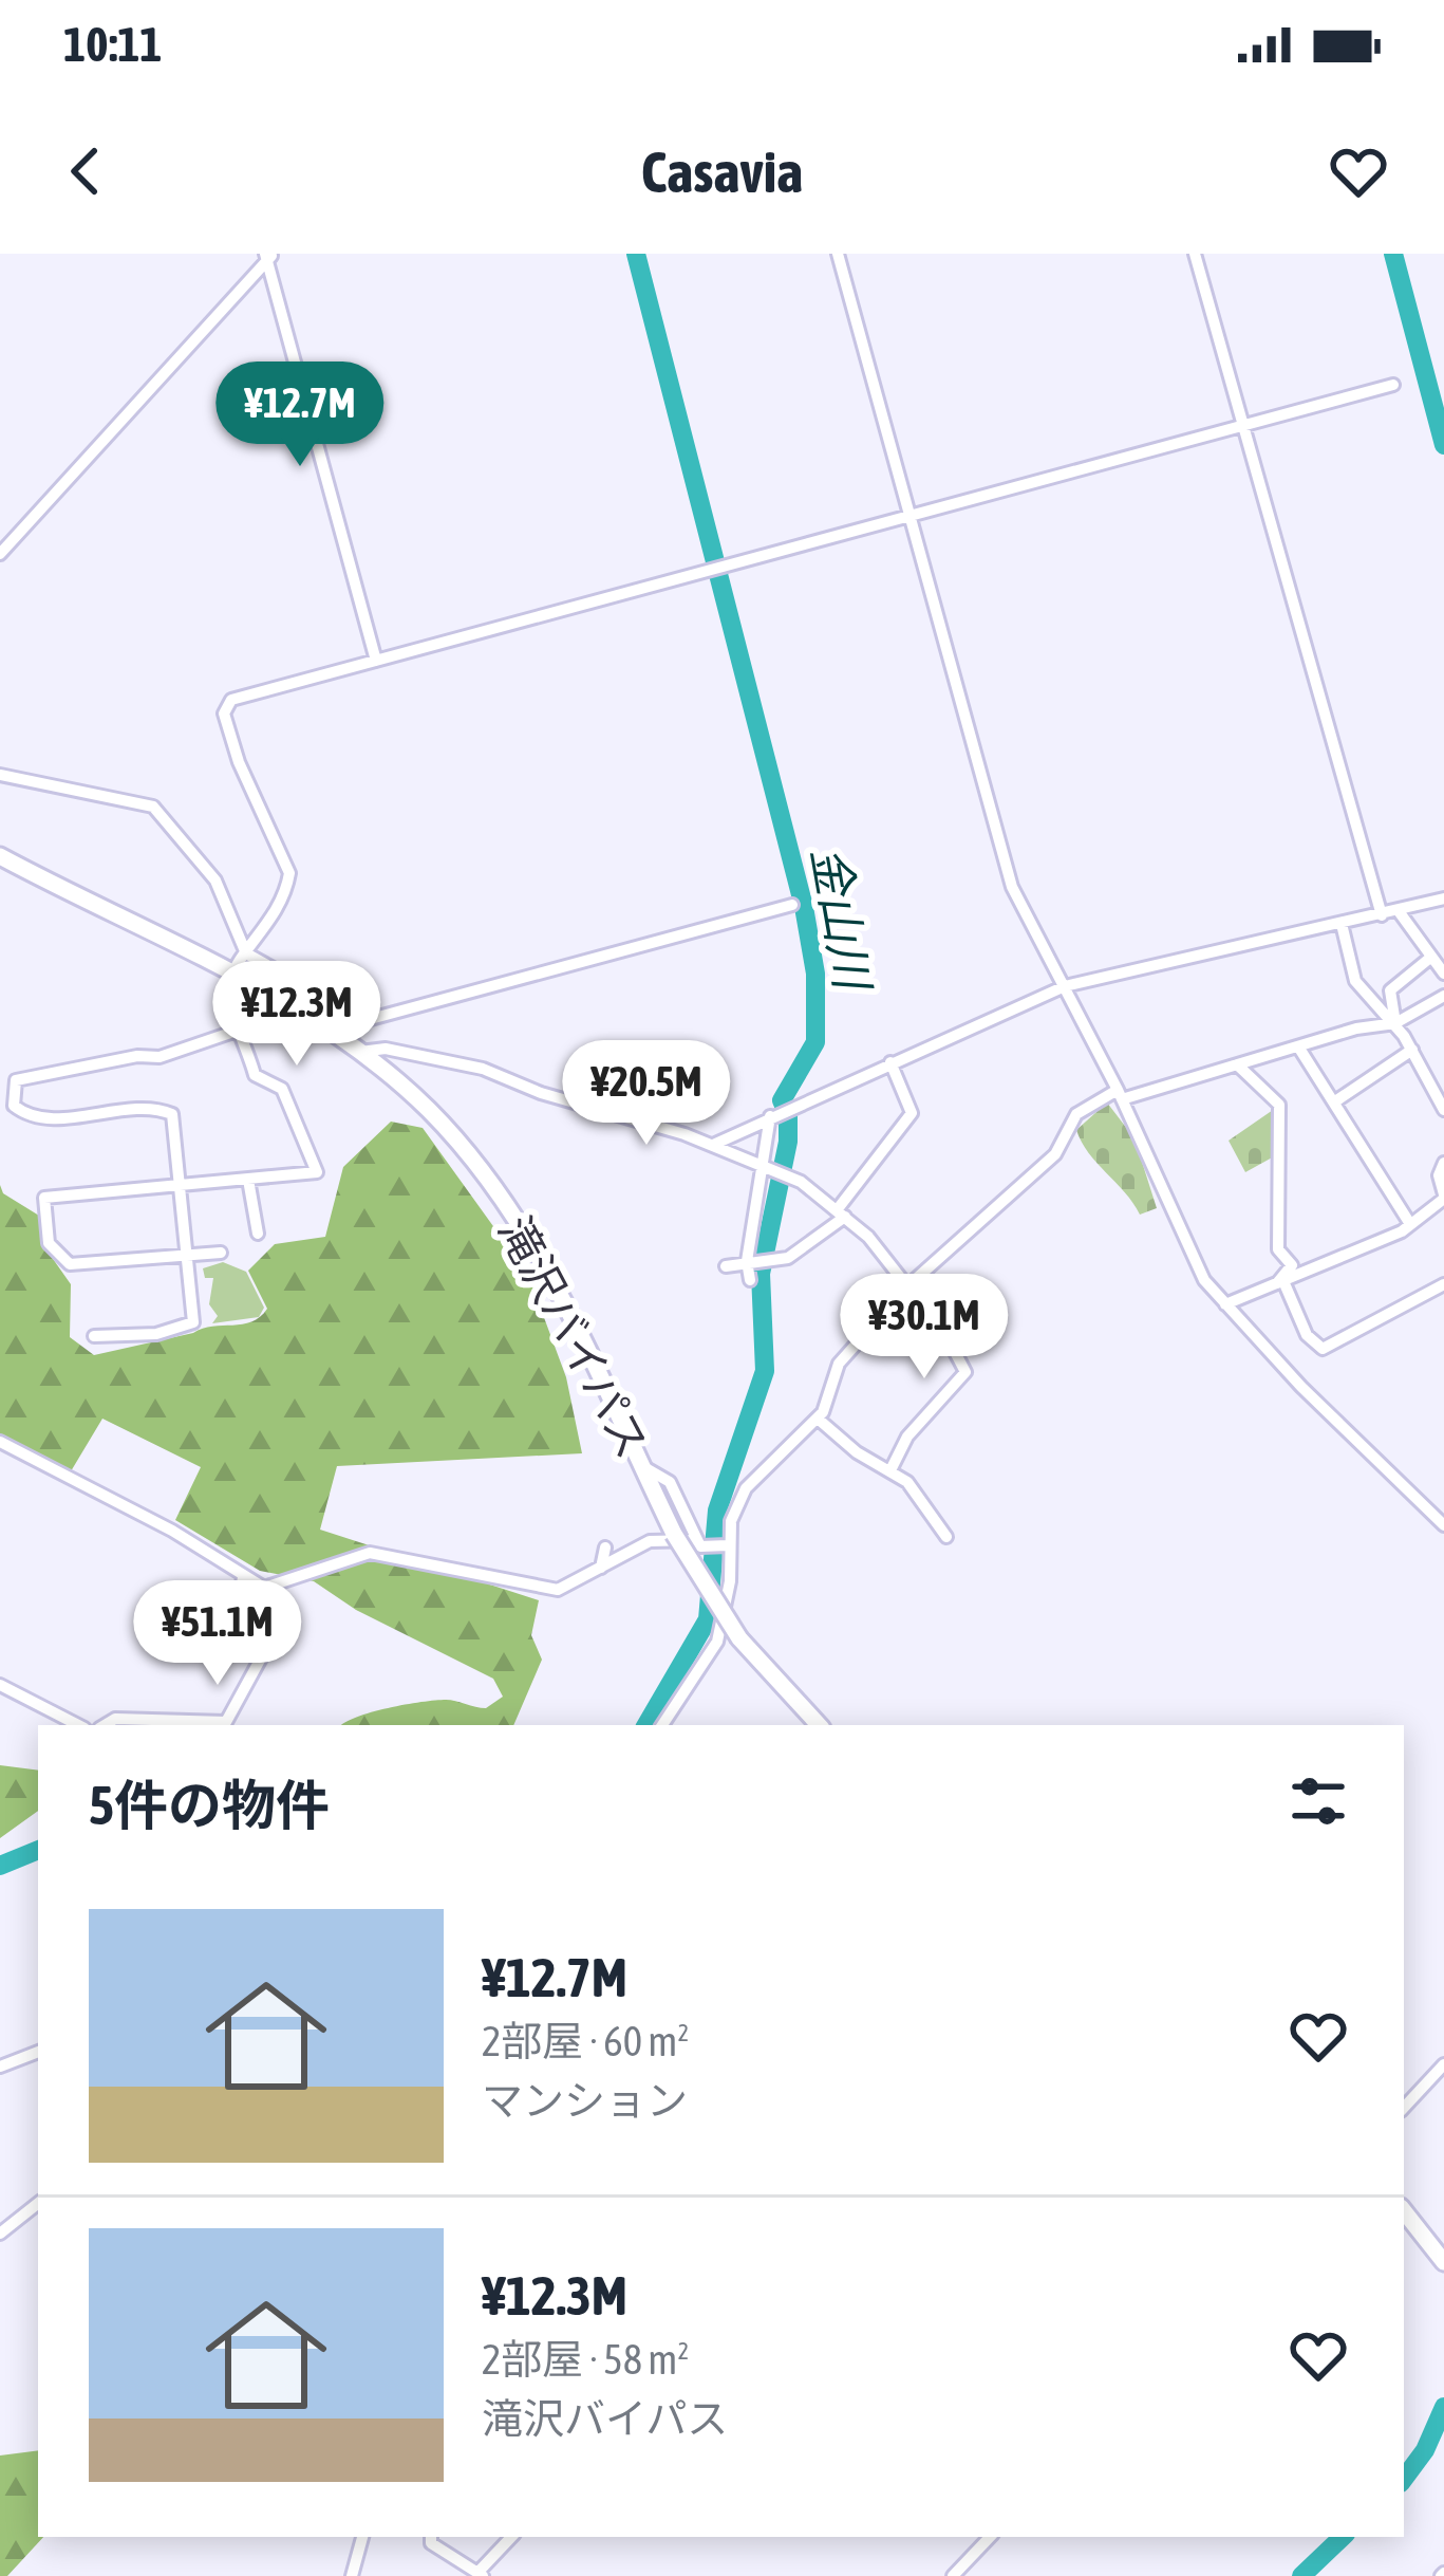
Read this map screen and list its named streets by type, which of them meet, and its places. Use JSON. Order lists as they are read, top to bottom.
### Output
{
  "streets": {
    "highway": ["滝沢バイパス"]
  },
  "water": ["金山川"],
  "page": {
    "status": "10:11",
    "header": "Casavia",
    "price": [
      "¥12.7M",
      "¥12.3M",
      "¥20.5M",
      "¥30.1M",
      "¥51.1M"
    ],
    "heading": "5件の物件",
    "list": [
      {
        "name": "¥12.7M",
        "note": "2部屋 · 60 m² · マンション"
      },
      {
        "name": "¥12.3M",
        "note": "2部屋 · 58 m² · 滝沢バイパス"
      }
    ]
  }
}
